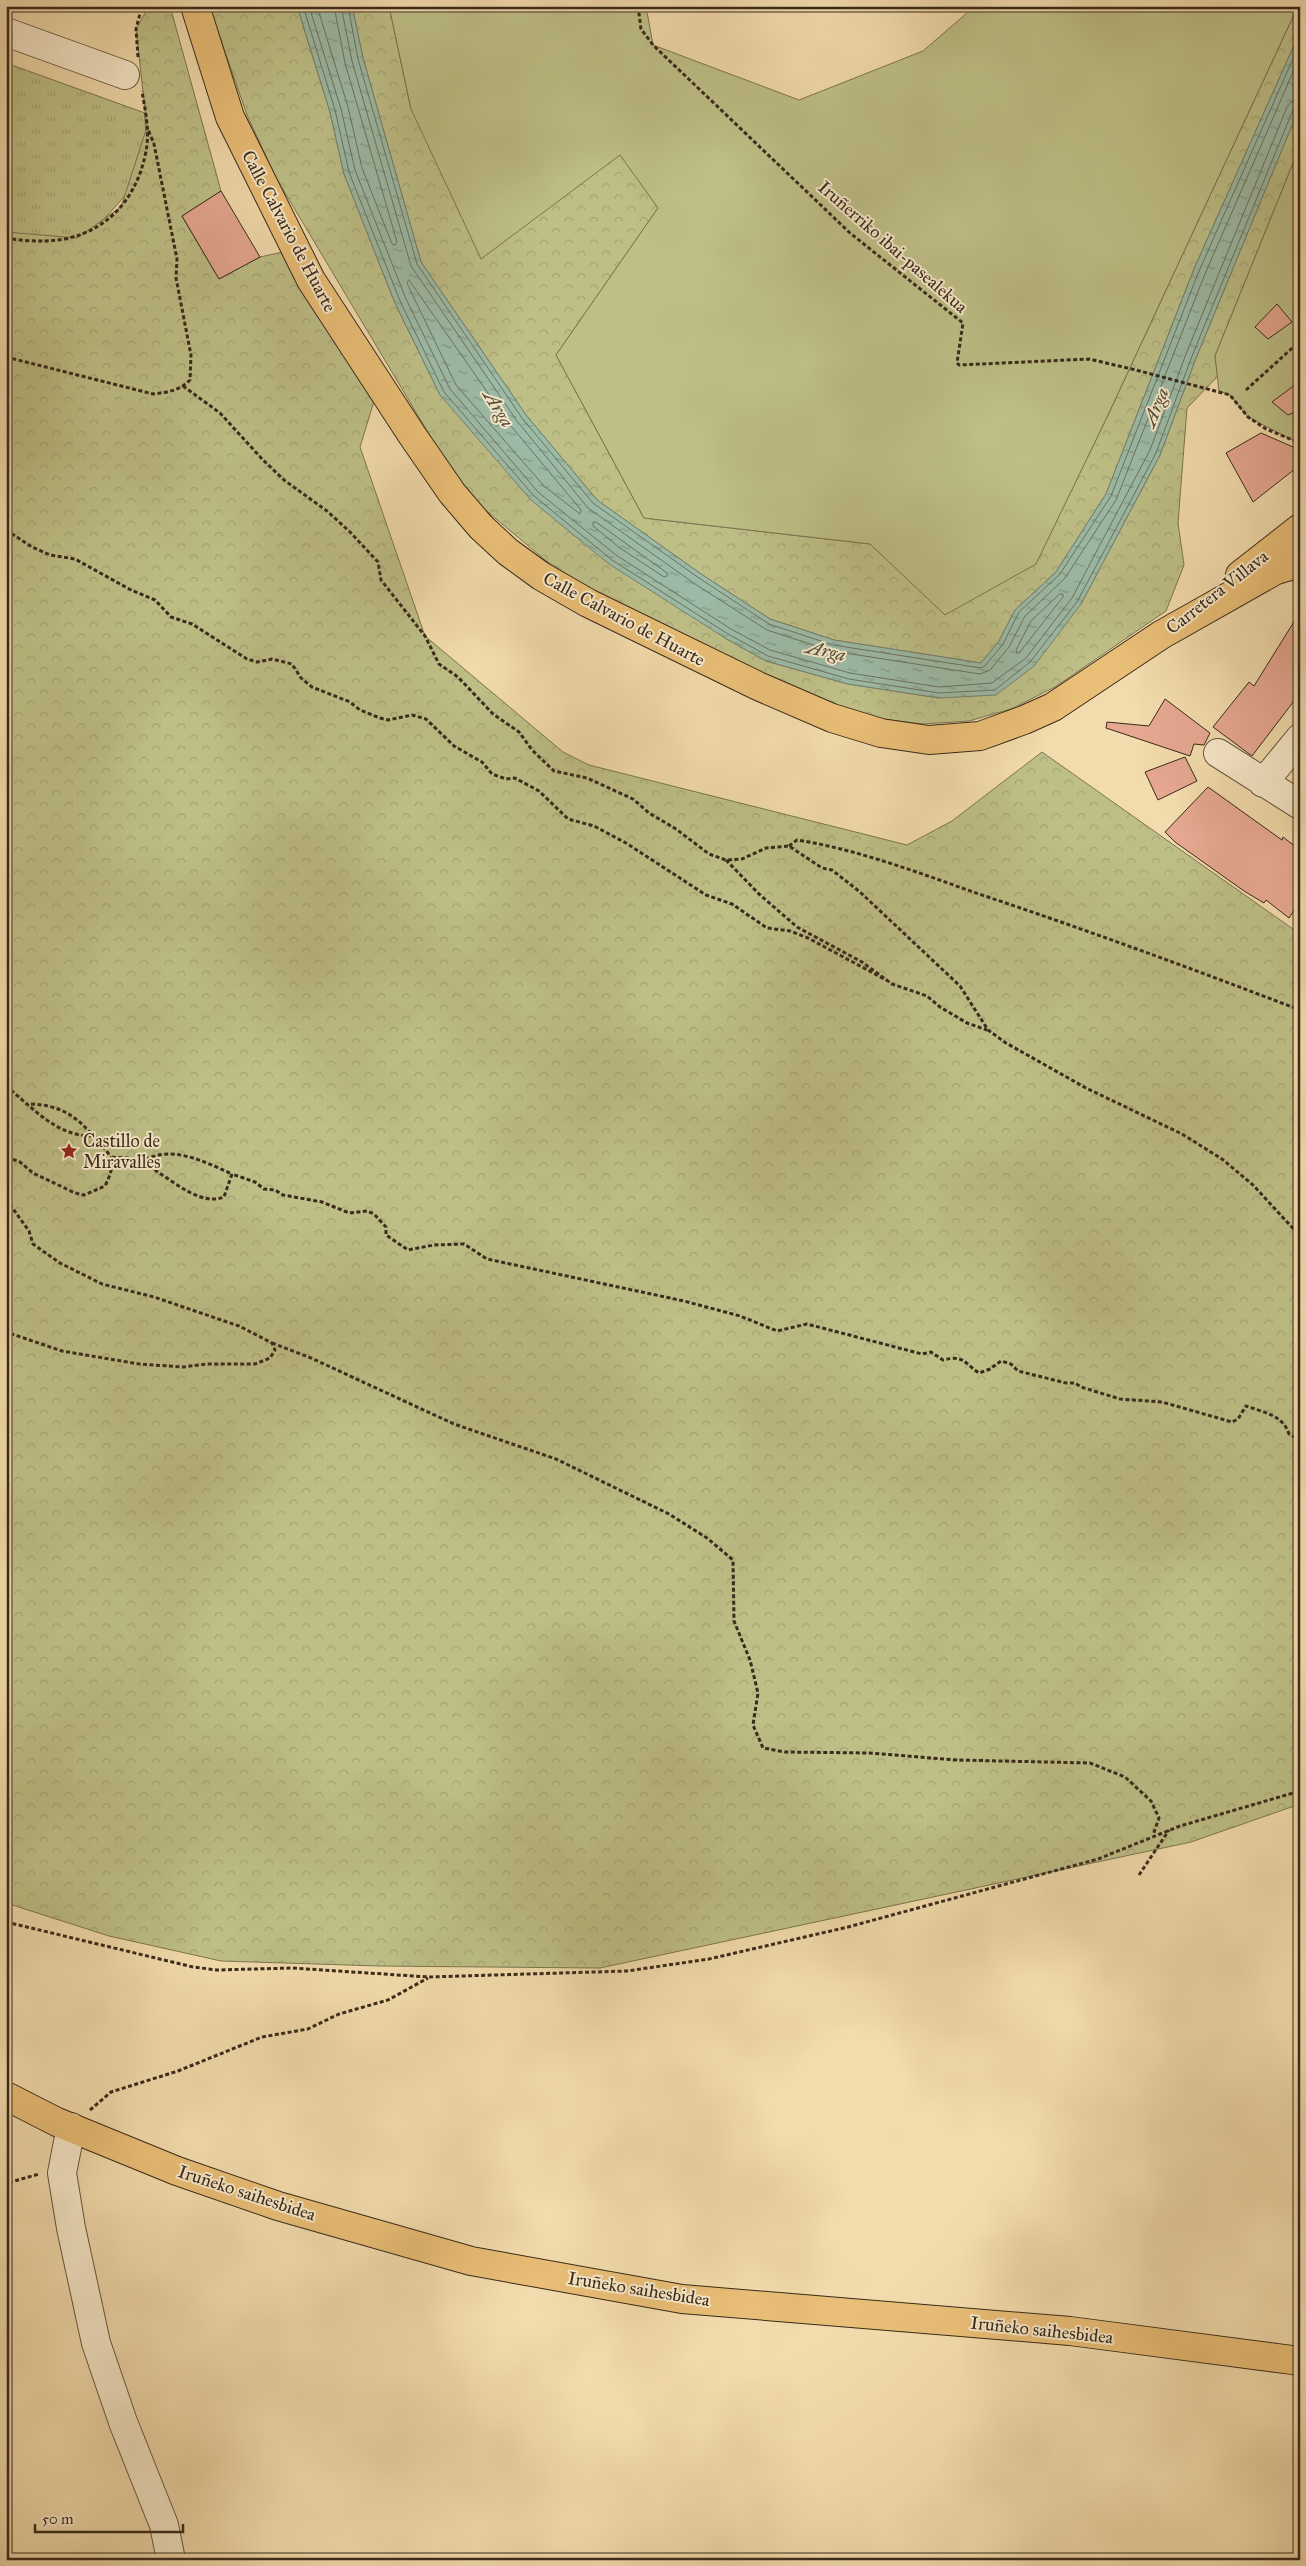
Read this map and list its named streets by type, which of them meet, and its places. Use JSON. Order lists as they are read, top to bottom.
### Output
{
  "streets": {
    "main road": ["Calle Calvario de Huarte", "Carretera Villava", "Iruñeko saihesbidea"],
    "path": ["Iruñerriko ibai-pasealekua"]
  },
  "crossings": [
    ["Calle Calvario de Huarte", "Carretera Villava"]
  ],
  "water": ["Arga"],
  "places": {
    "place": ["Castillo de Miravalles"]
  },
  "scale_bar": "50 m"
}
